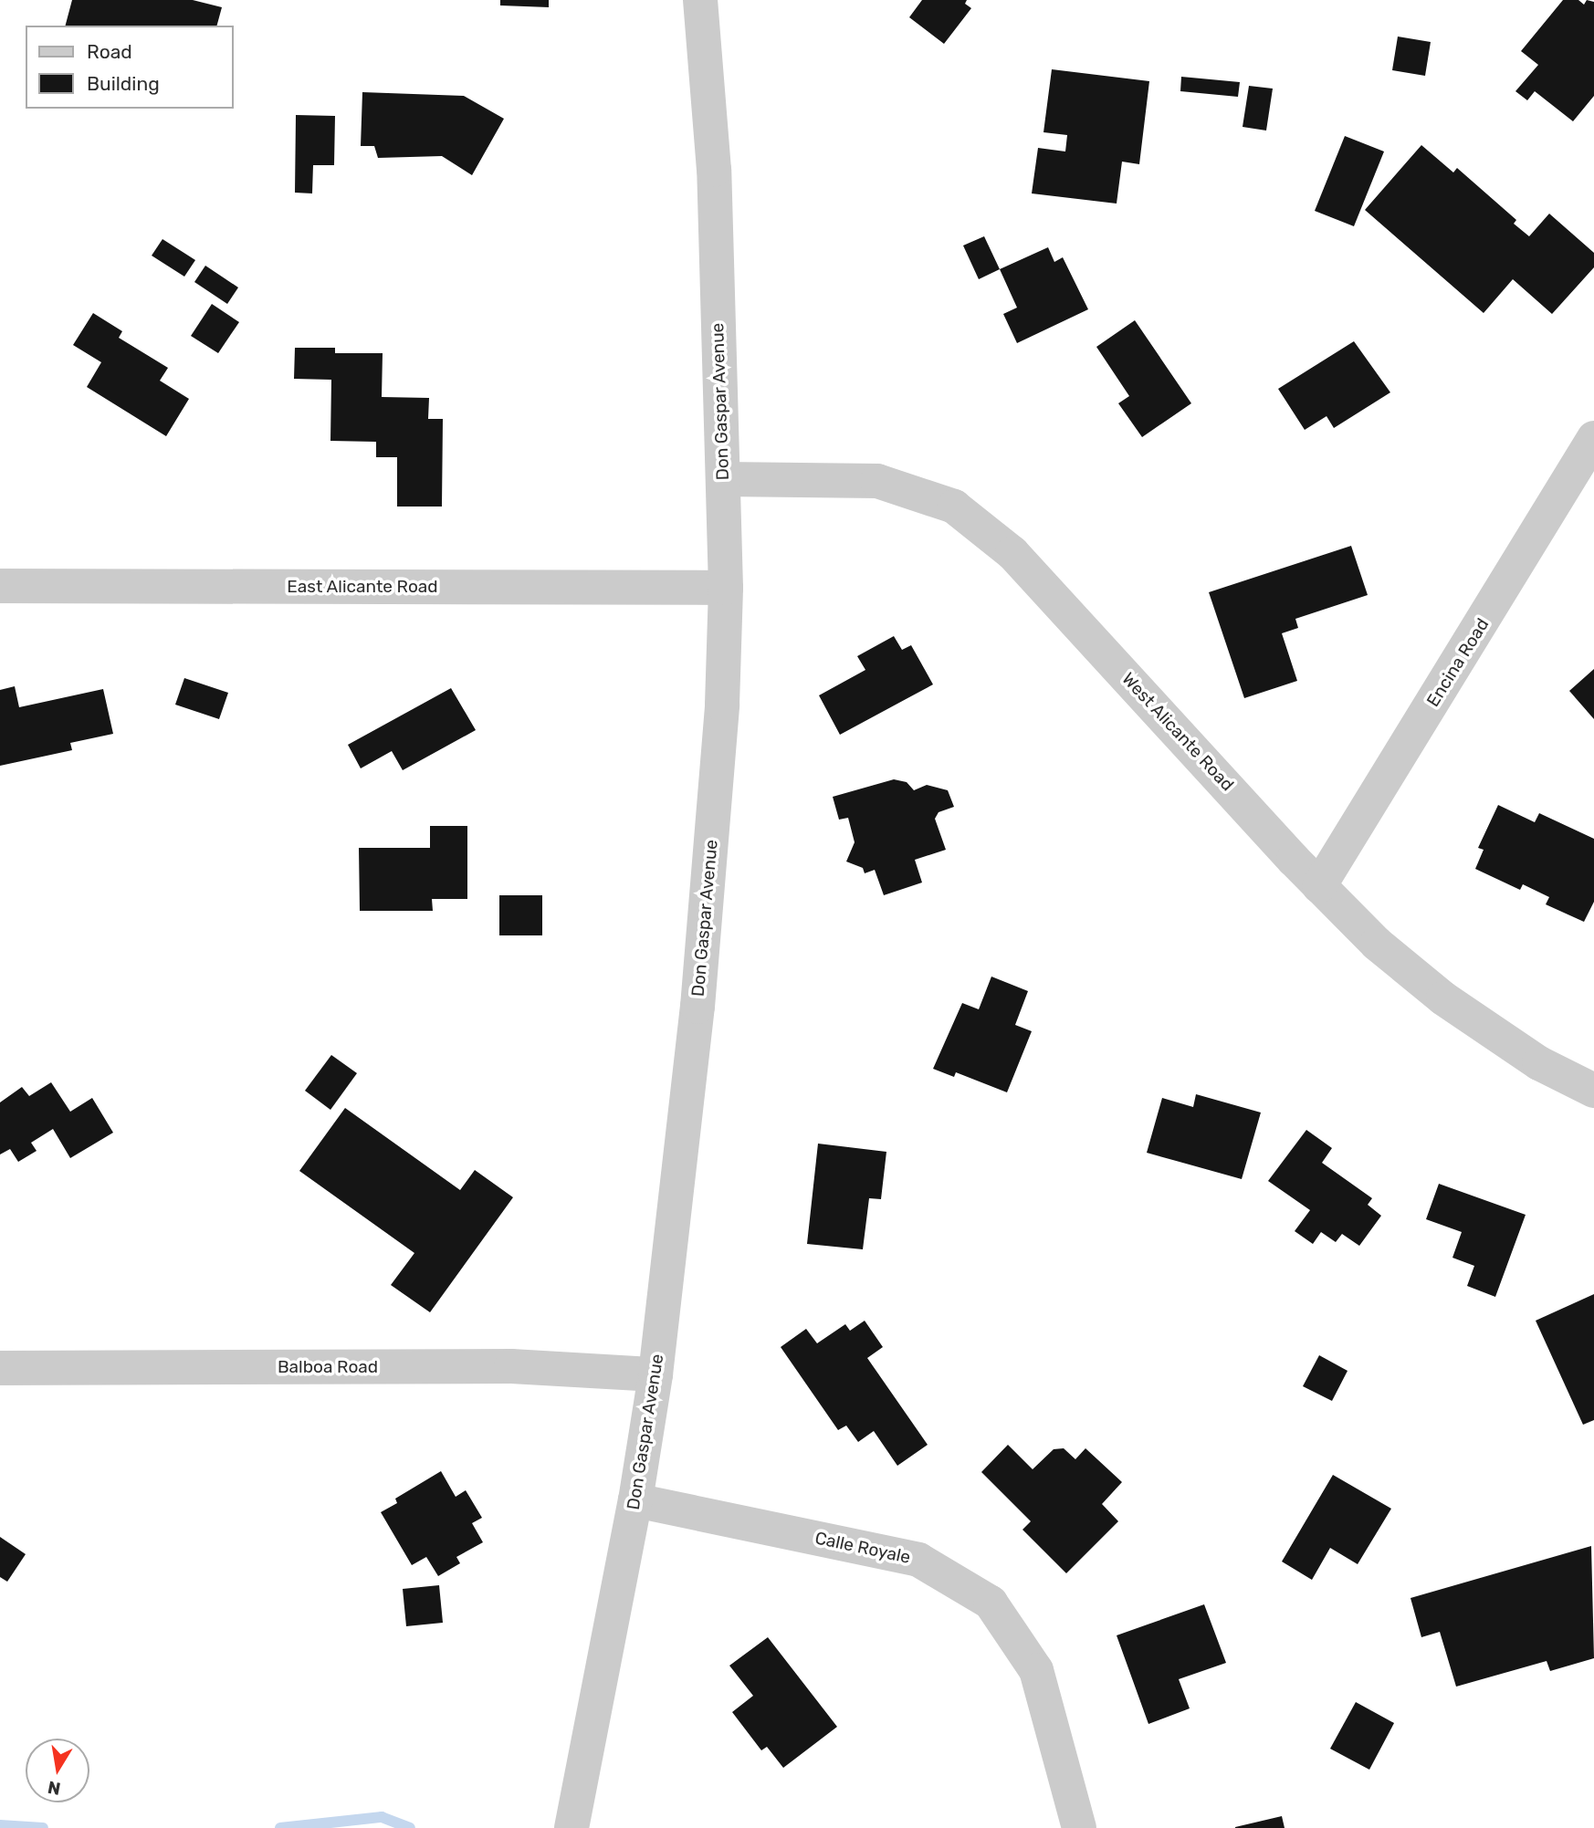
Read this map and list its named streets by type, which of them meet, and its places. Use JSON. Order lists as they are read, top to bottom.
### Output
{
  "streets": {
    "street": [
      "Don Gaspar Avenue",
      "East Alicante Road",
      "Encina Road",
      "West Alicante Road",
      "Balboa Road",
      "Calle Royale"
    ]
  },
  "crossings": [
    ["Don Gaspar Avenue", "East Alicante Road"],
    ["Don Gaspar Avenue", "West Alicante Road"],
    ["Don Gaspar Avenue", "Balboa Road"],
    ["Don Gaspar Avenue", "Calle Royale"],
    ["Encina Road", "West Alicante Road"]
  ],
  "legend": ["Road", "Building"],
  "north": "bottom"
}
